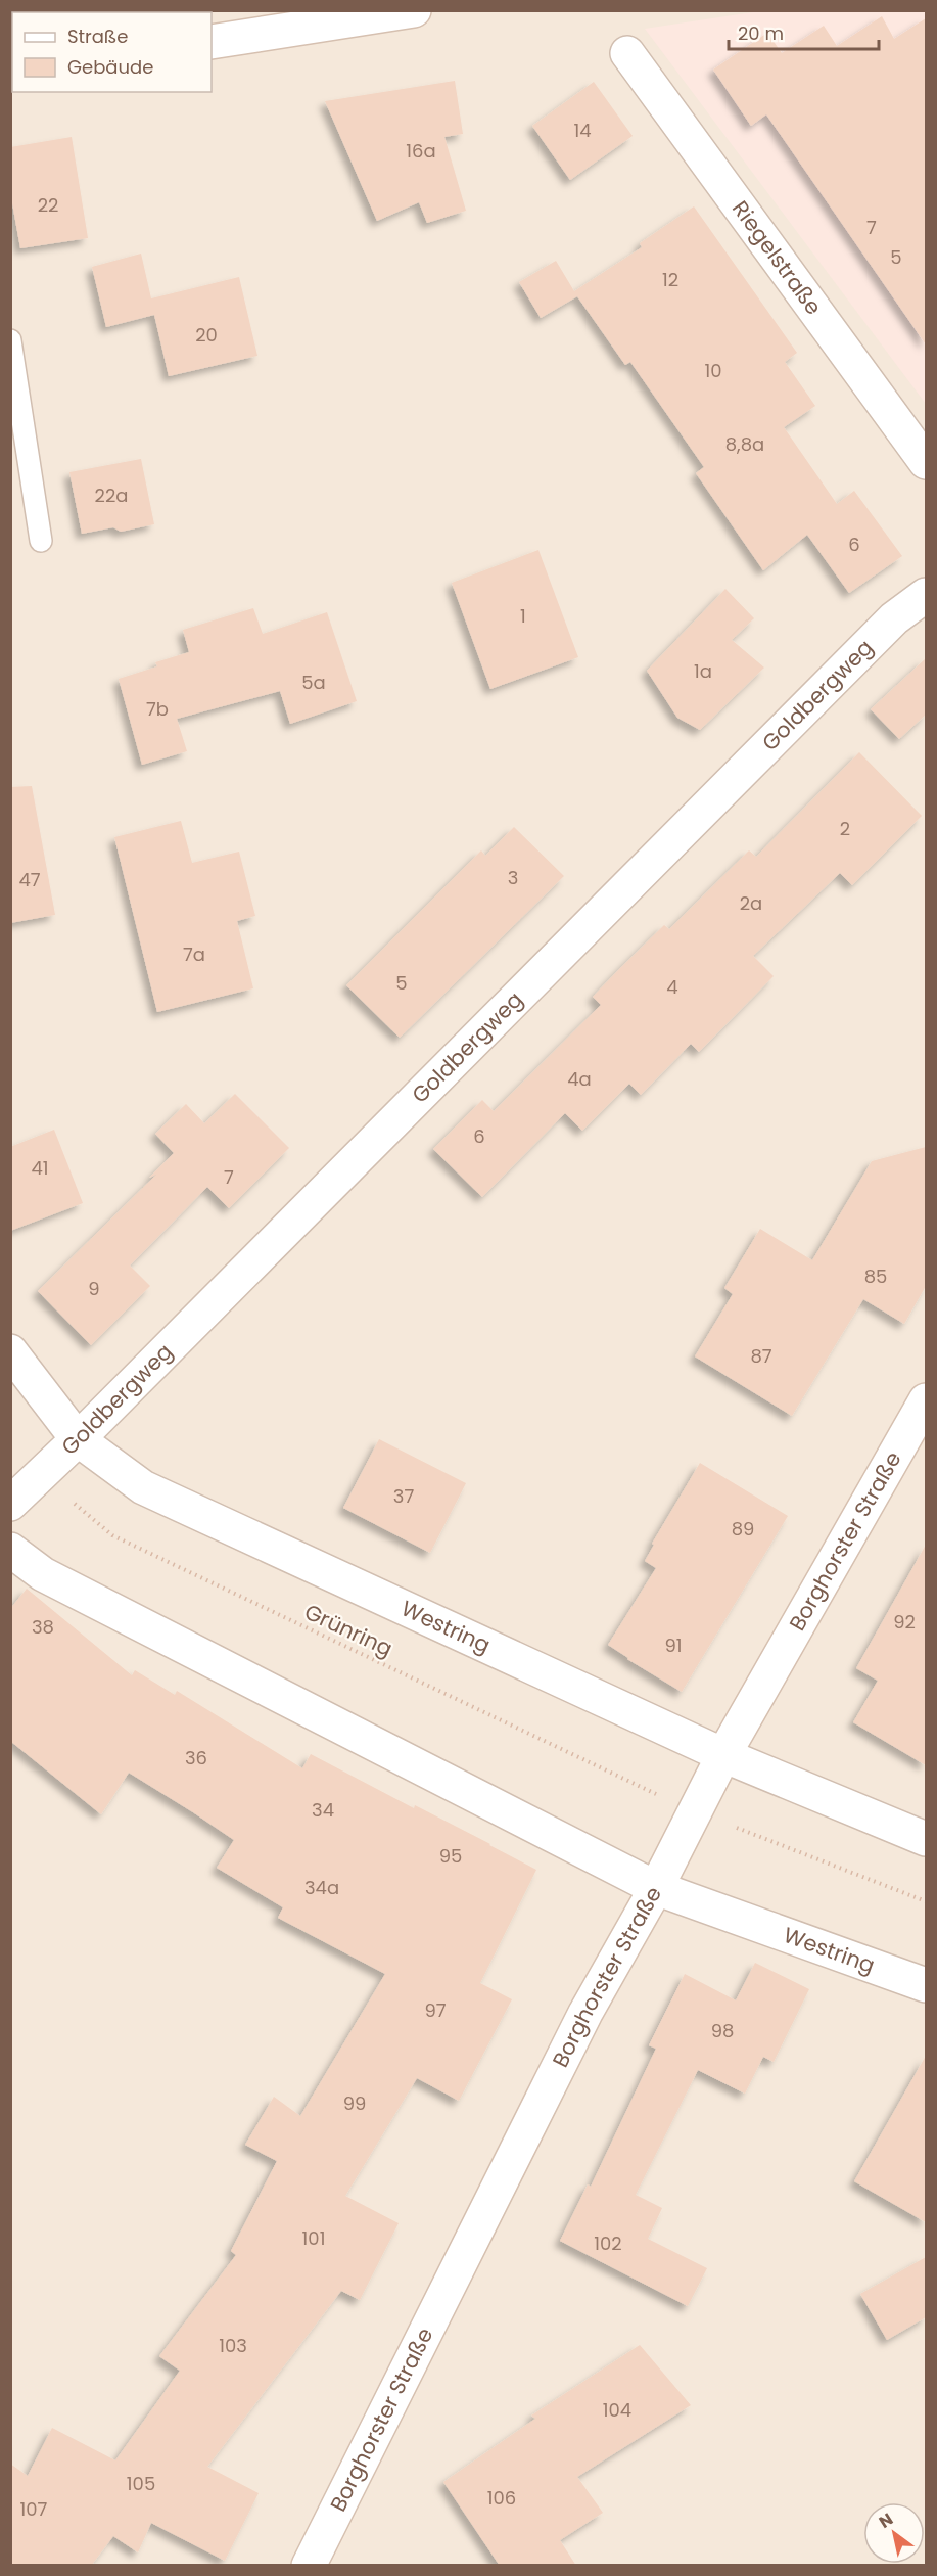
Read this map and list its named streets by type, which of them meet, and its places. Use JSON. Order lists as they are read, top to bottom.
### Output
{
  "streets": {
    "street": [
      "Riegelstraße",
      "Goldbergweg",
      "Borghorster Straße",
      "Westring"
    ],
    "path": ["Grünring"]
  },
  "crossings": [
    ["Goldbergweg", "Westring"],
    ["Goldbergweg", "Grünring"],
    ["Borghorster Straße", "Westring"],
    ["Borghorster Straße", "Grünring"]
  ],
  "house_numbers": [
    "14",
    "16a",
    "22",
    "7",
    "5",
    "12",
    "20",
    "10",
    "8,8a",
    "22a",
    "6",
    "1",
    "1a",
    "5a",
    "7b",
    "2",
    "3",
    "47",
    "2a",
    "7a",
    "5",
    "4",
    "4a",
    "6",
    "41",
    "7",
    "85",
    "9",
    "87",
    "37",
    "89",
    "92",
    "38",
    "91",
    "36",
    "34",
    "95",
    "34a",
    "97",
    "98",
    "99",
    "101",
    "102",
    "103",
    "104",
    "105",
    "106",
    "107"
  ],
  "legend": ["Straße", "Gebäude"],
  "scale_bar": "20 m",
  "north": "top left"
}
